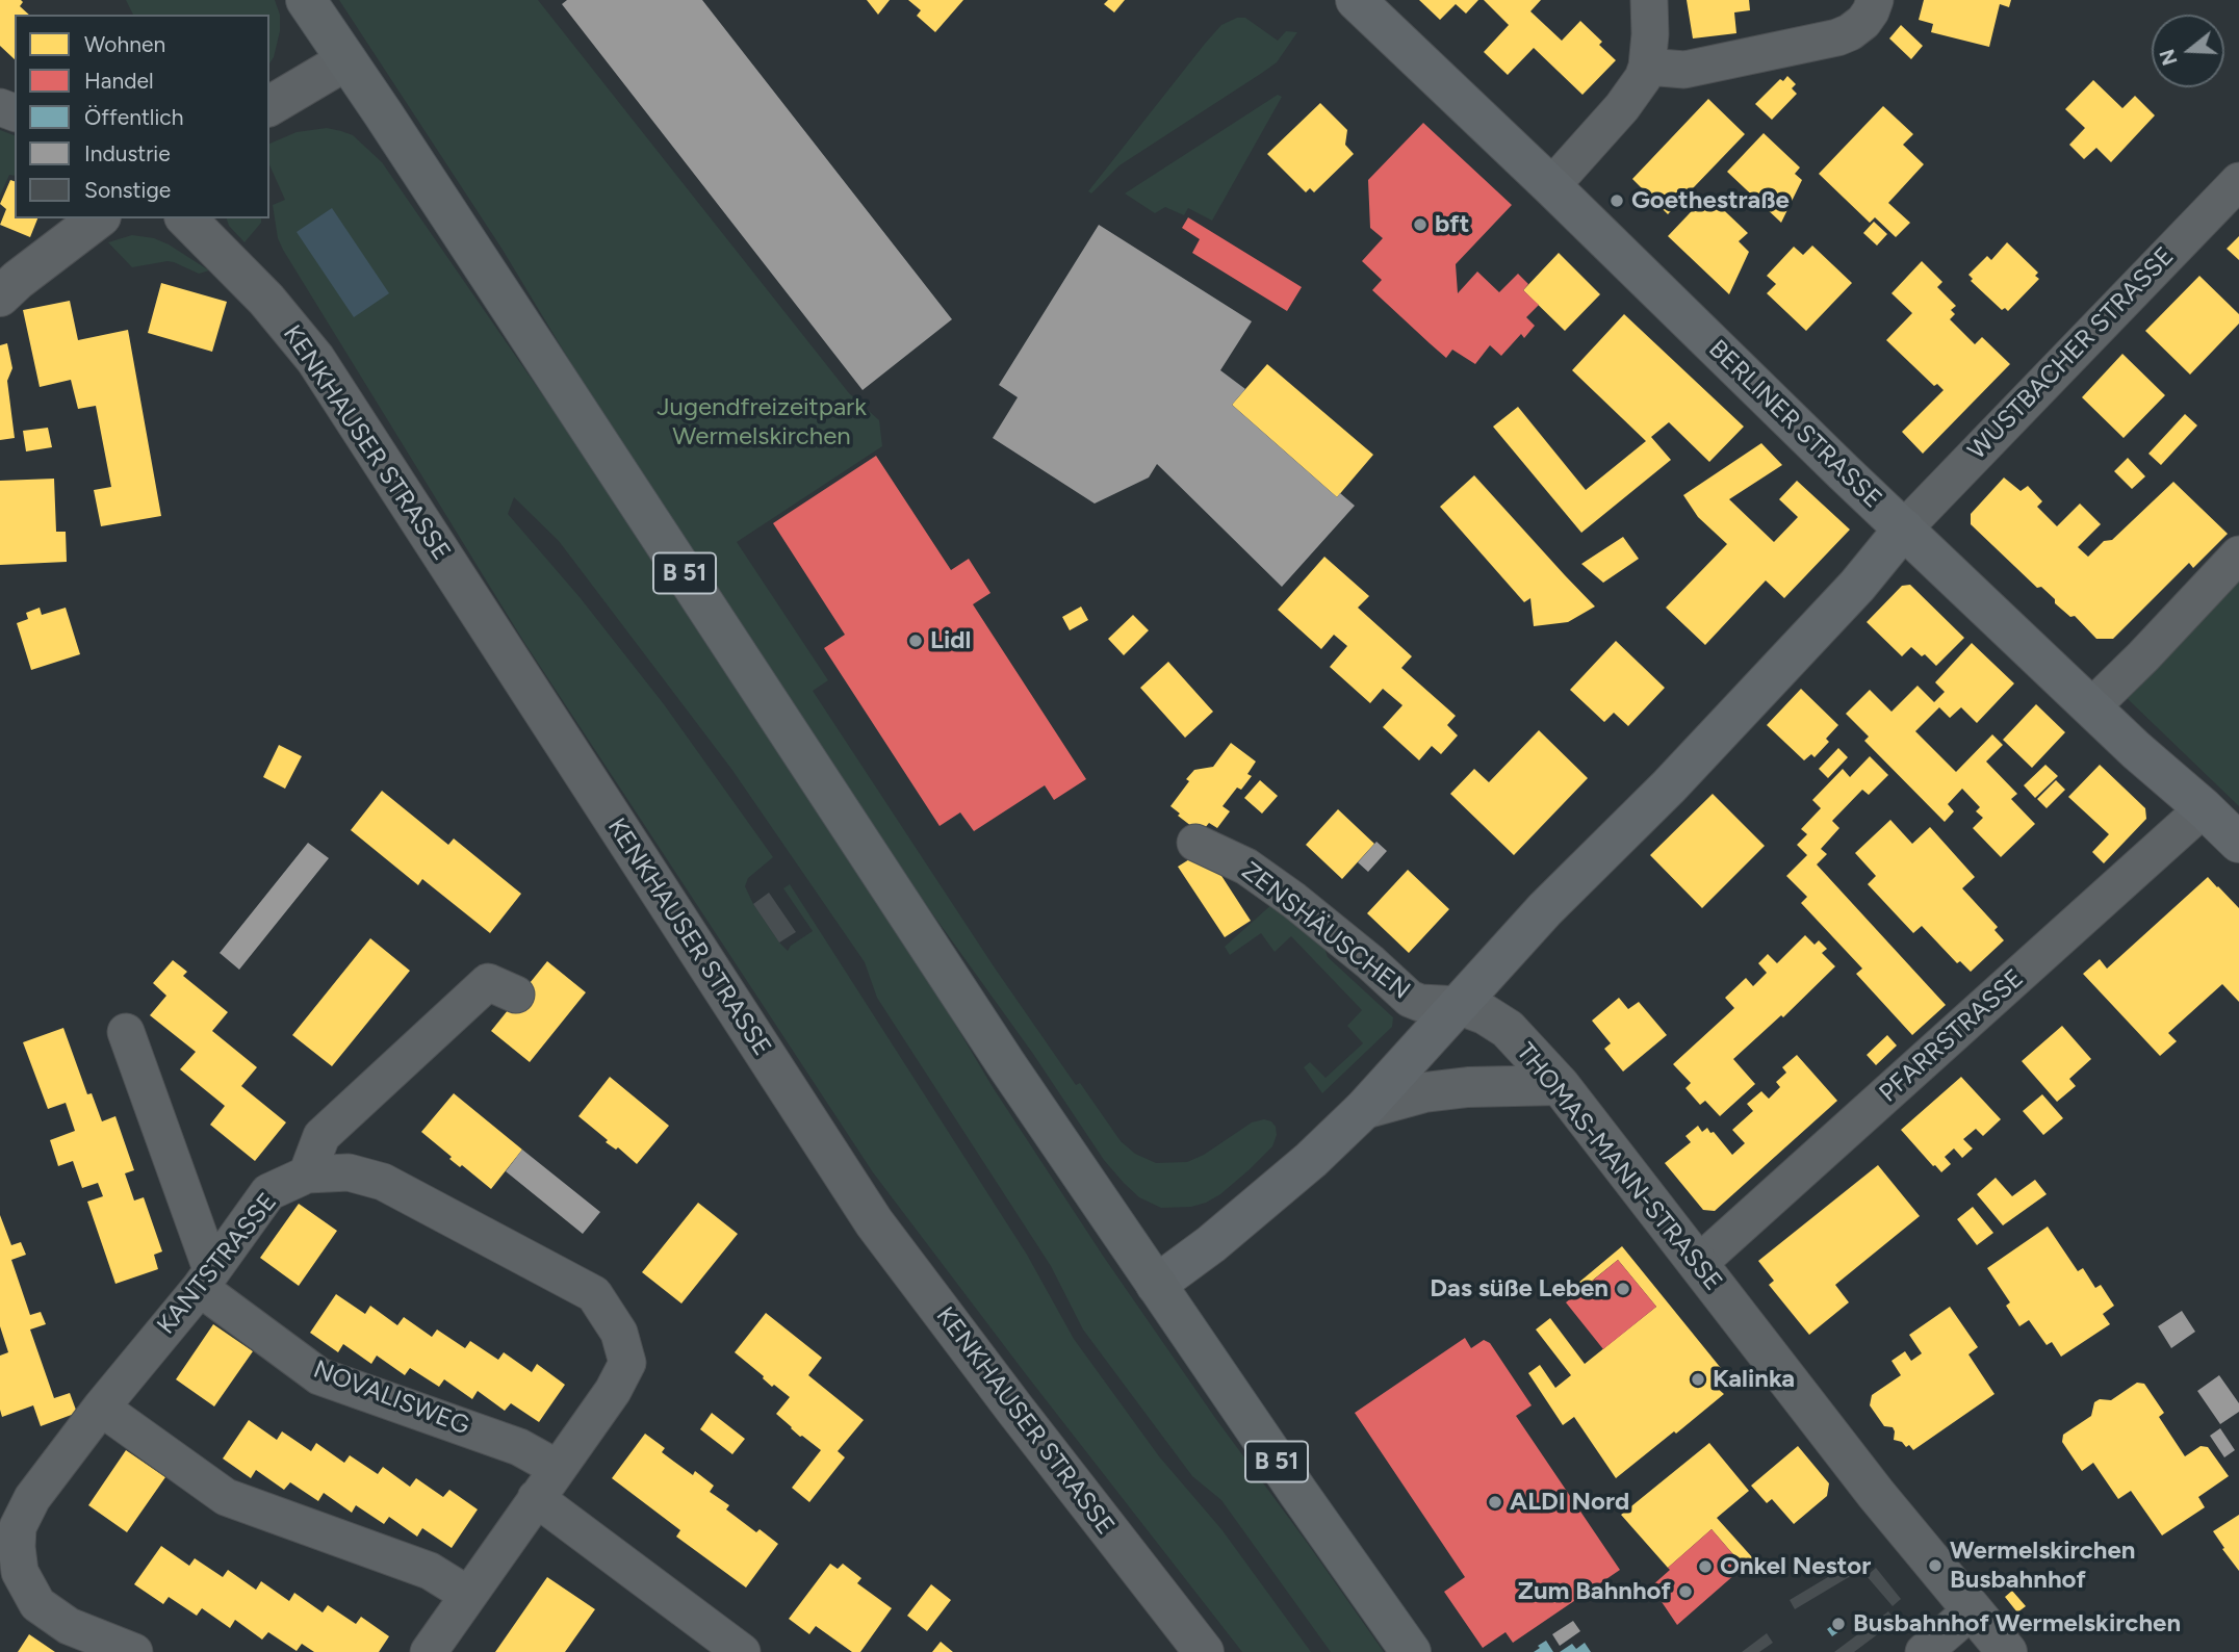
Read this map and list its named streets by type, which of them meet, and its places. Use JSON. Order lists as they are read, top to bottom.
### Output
{
  "streets": {
    "main road": ["BERLINER STRASSE", "B 51"],
    "street": [
      "WUSTBACHER STRASSE",
      "KENKHAUSER STRASSE",
      "ZENSHÄUSCHEN",
      "PFARRSTRASSE",
      "THOMAS-MANN-STRASSE",
      "KANTSTRASSE",
      "NOVALISWEG"
    ]
  },
  "crossings": [
    ["WUSTBACHER STRASSE", "BERLINER STRASSE"],
    ["BERLINER STRASSE", "PFARRSTRASSE"],
    ["ZENSHÄUSCHEN", "THOMAS-MANN-STRASSE"],
    ["PFARRSTRASSE", "THOMAS-MANN-STRASSE"],
    ["KANTSTRASSE", "NOVALISWEG"]
  ],
  "parks": ["Jugendfreizeitpark Wermelskirchen"],
  "places": [
    "Goethestraße",
    "bft",
    "Lidl",
    "Das süße Leben",
    "Kalinka",
    "ALDI Nord",
    "Wermelskirchen Busbahnhof",
    "Onkel Nestor",
    "Zum Bahnhof",
    "Busbahnhof Wermelskirchen"
  ],
  "legend": [
    "Wohnen",
    "Handel",
    "Öffentlich",
    "Industrie",
    "Sonstige"
  ],
  "north": "left"
}
